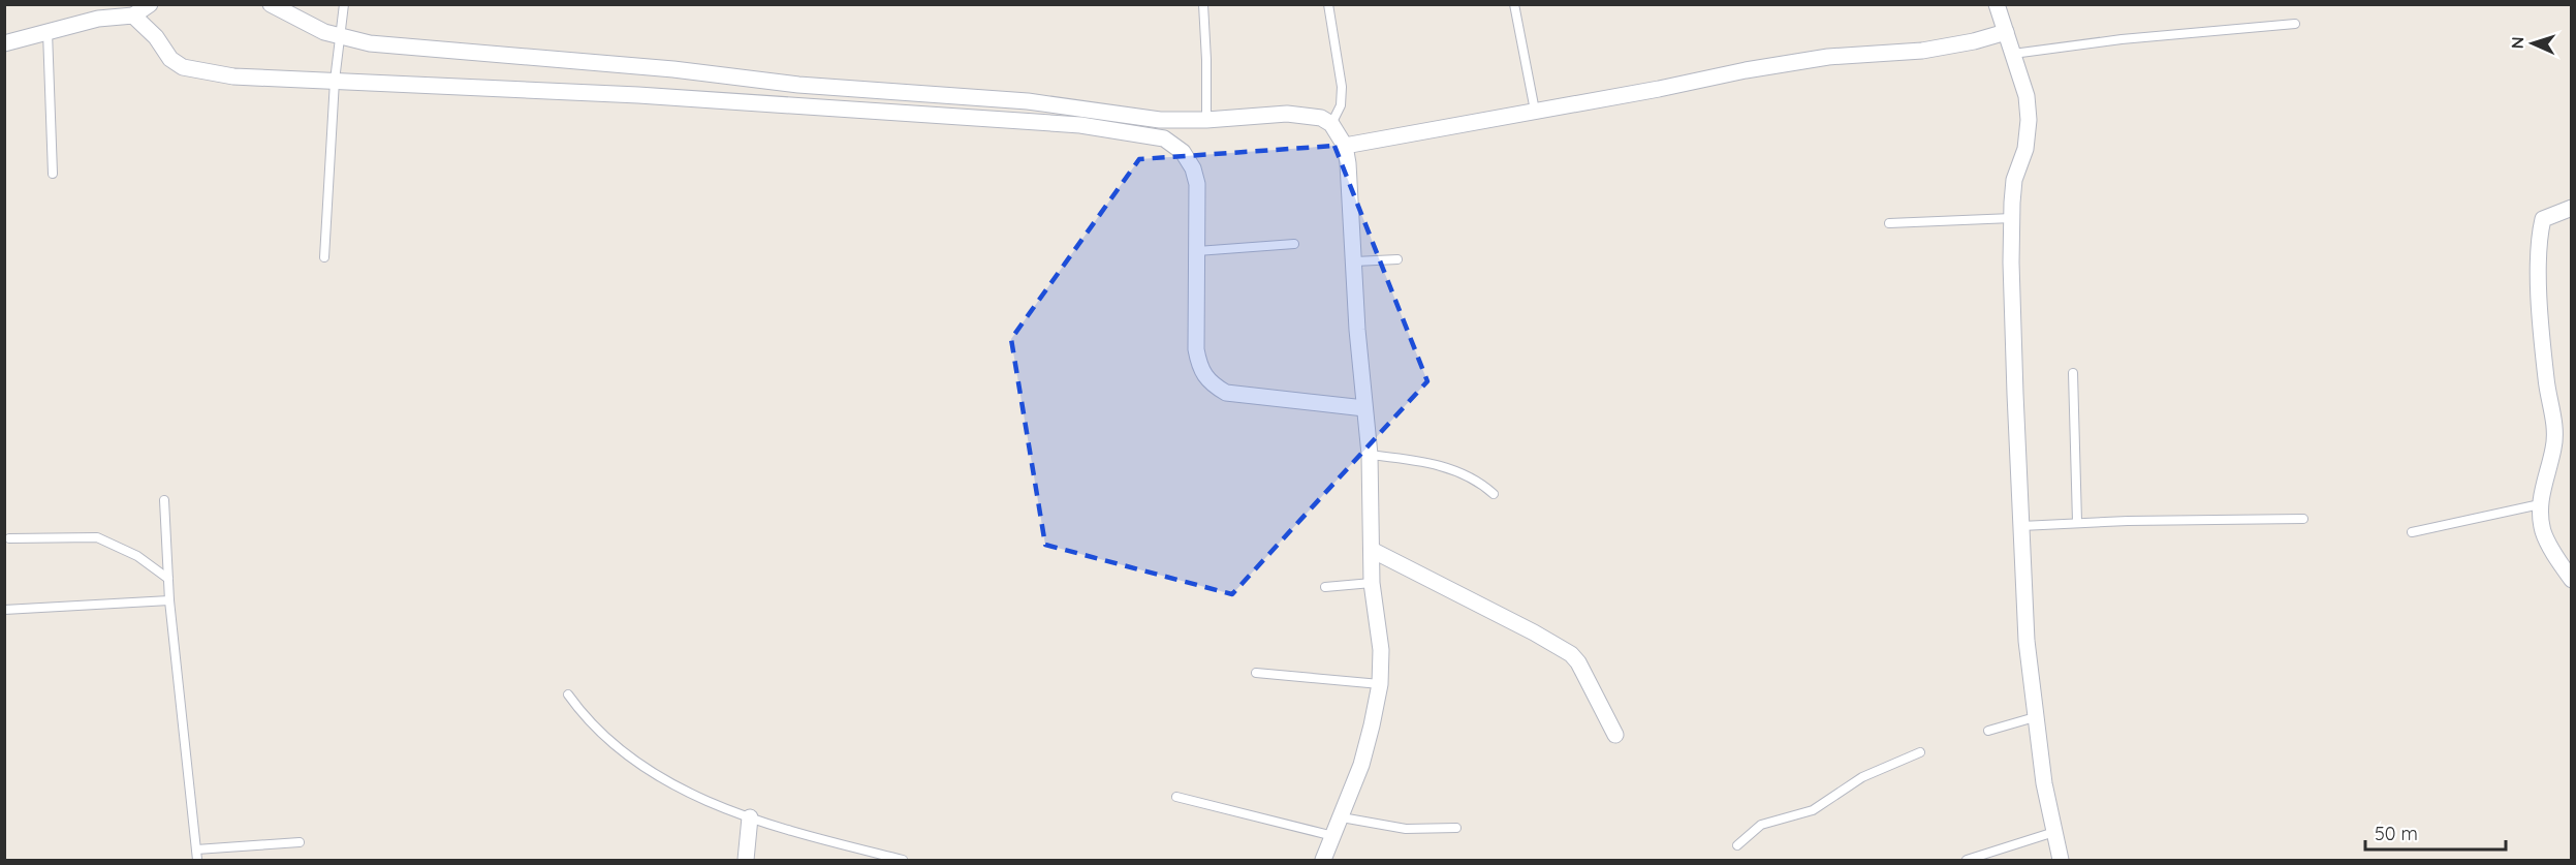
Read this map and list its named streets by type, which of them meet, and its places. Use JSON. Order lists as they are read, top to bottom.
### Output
{
  "scale_bar": "50 m",
  "north": "left"
}
